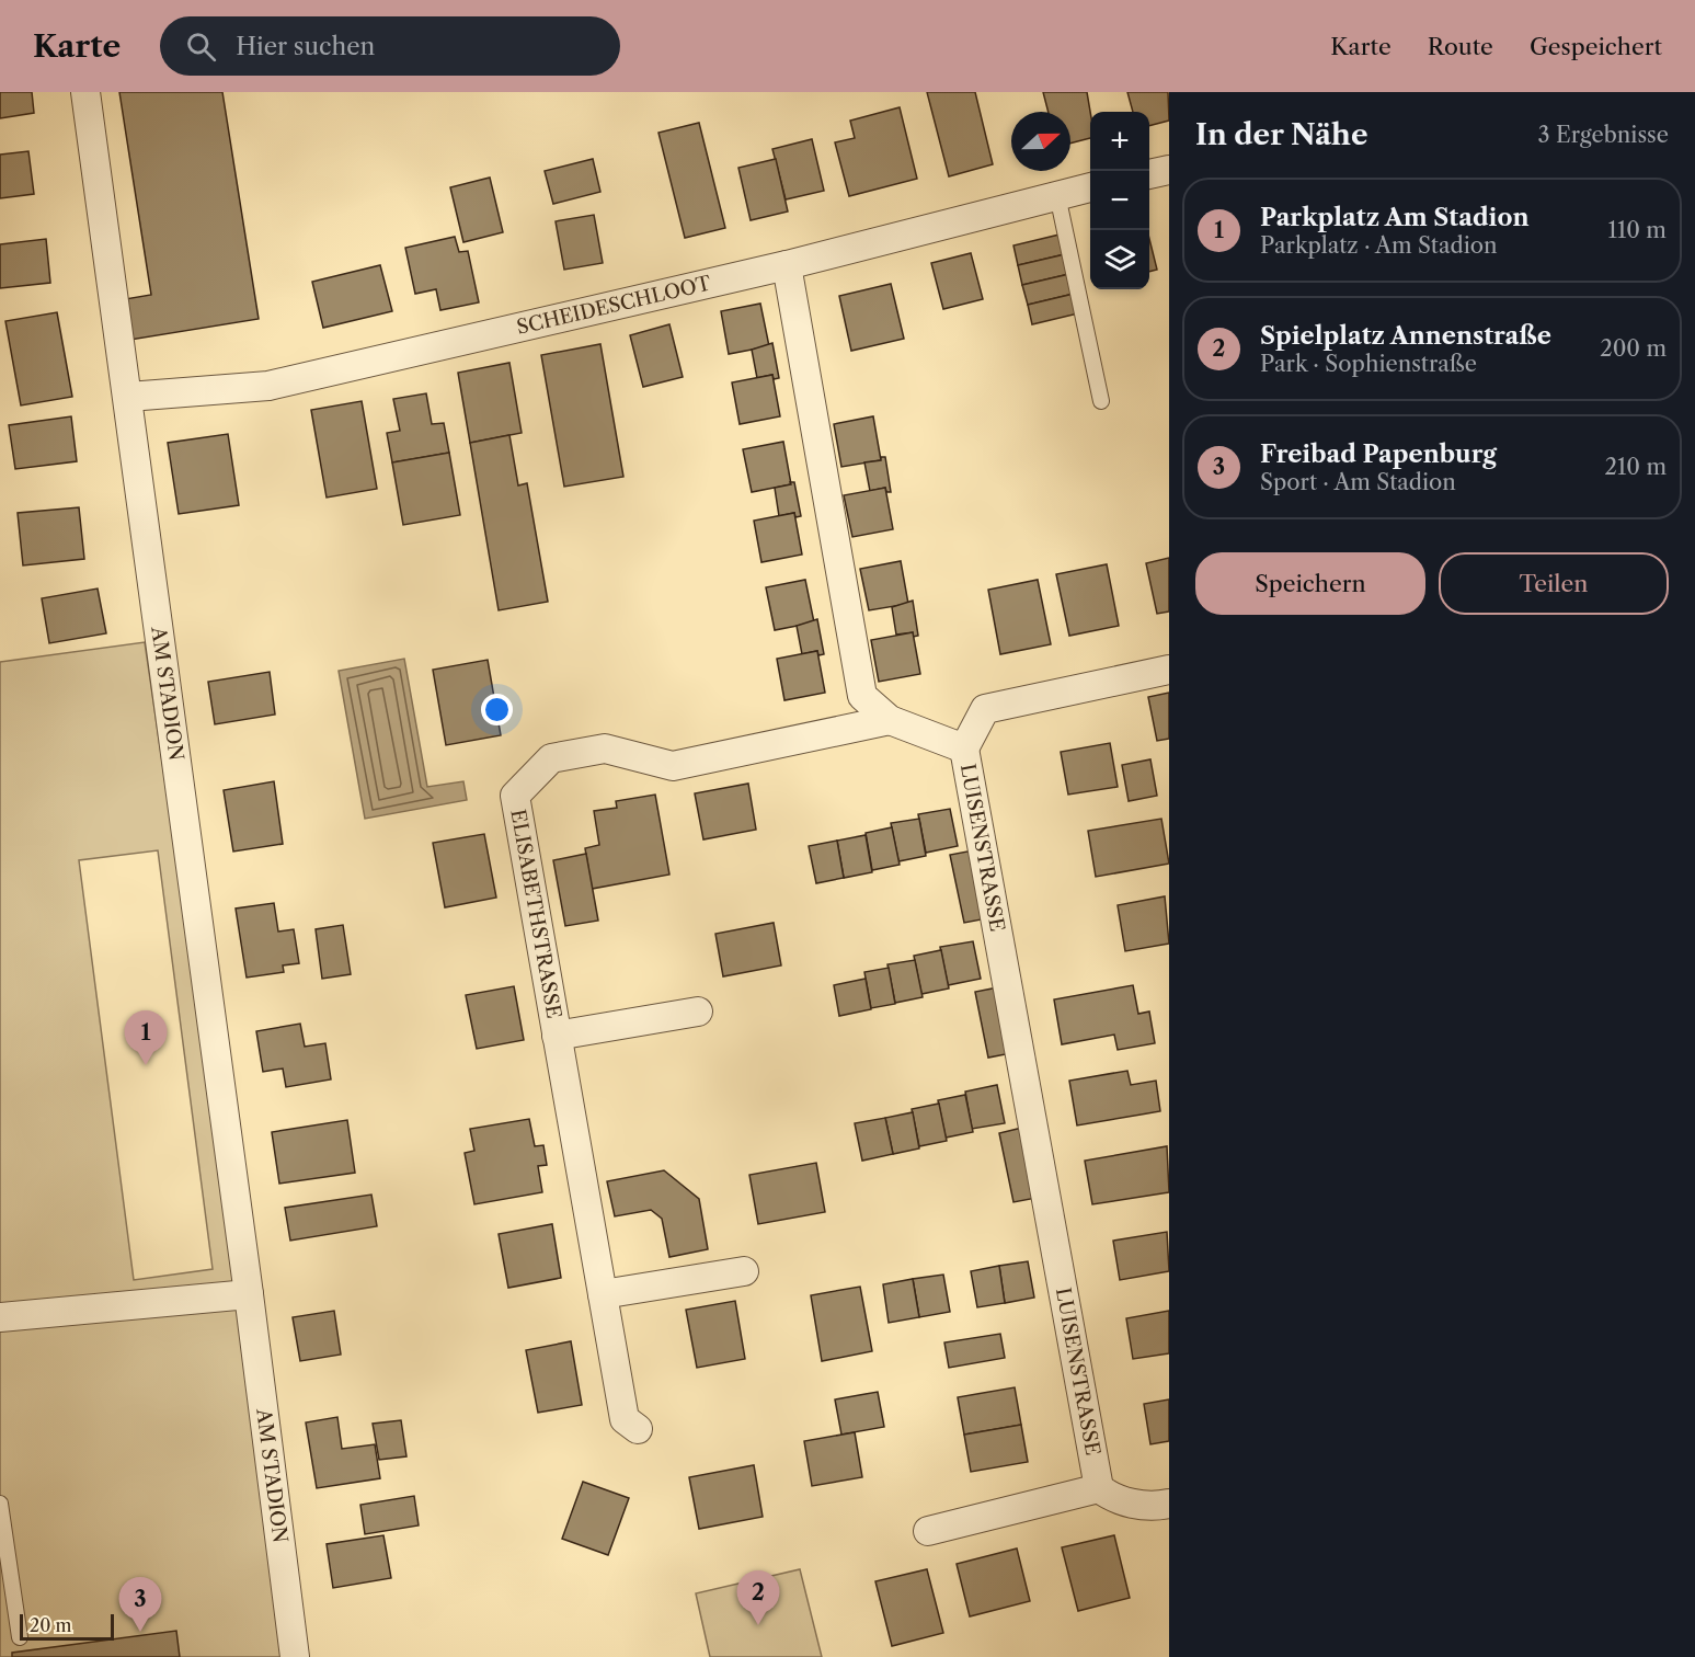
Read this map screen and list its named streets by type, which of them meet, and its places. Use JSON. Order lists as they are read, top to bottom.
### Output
{
  "streets": {
    "street": [
      "SCHEIDESCHLOOT",
      "AM STADION",
      "LUISENSTRASSE",
      "ELISABETHSTRASSE"
    ]
  },
  "crossings": [
    ["SCHEIDESCHLOOT", "AM STADION"],
    ["SCHEIDESCHLOOT", "LUISENSTRASSE"],
    ["LUISENSTRASSE", "ELISABETHSTRASSE"]
  ],
  "scale_bar": "20 m",
  "north": "right",
  "page": {
    "header": "Karte",
    "search": "Hier suchen",
    "nav": ["Karte", "Route", "Gespeichert"],
    "heading": ["In der Nähe", "3 Ergebnisse"],
    "map_buttons": ["+", "−"],
    "list": [
      {
        "mark": "1",
        "name": "Parkplatz Am Stadion",
        "note": "Parkplatz · Am Stadion",
        "value": "110 m"
      },
      {
        "mark": "2",
        "name": "Spielplatz Annenstraße",
        "note": "Park · Sophienstraße",
        "value": "200 m"
      },
      {
        "mark": "3",
        "name": "Freibad Papenburg",
        "note": "Sport · Am Stadion",
        "value": "210 m"
      }
    ],
    "buttons": ["Speichern", "Teilen"],
    "pins": ["1", "2", "3"],
    "scale": "20 m"
  }
}
